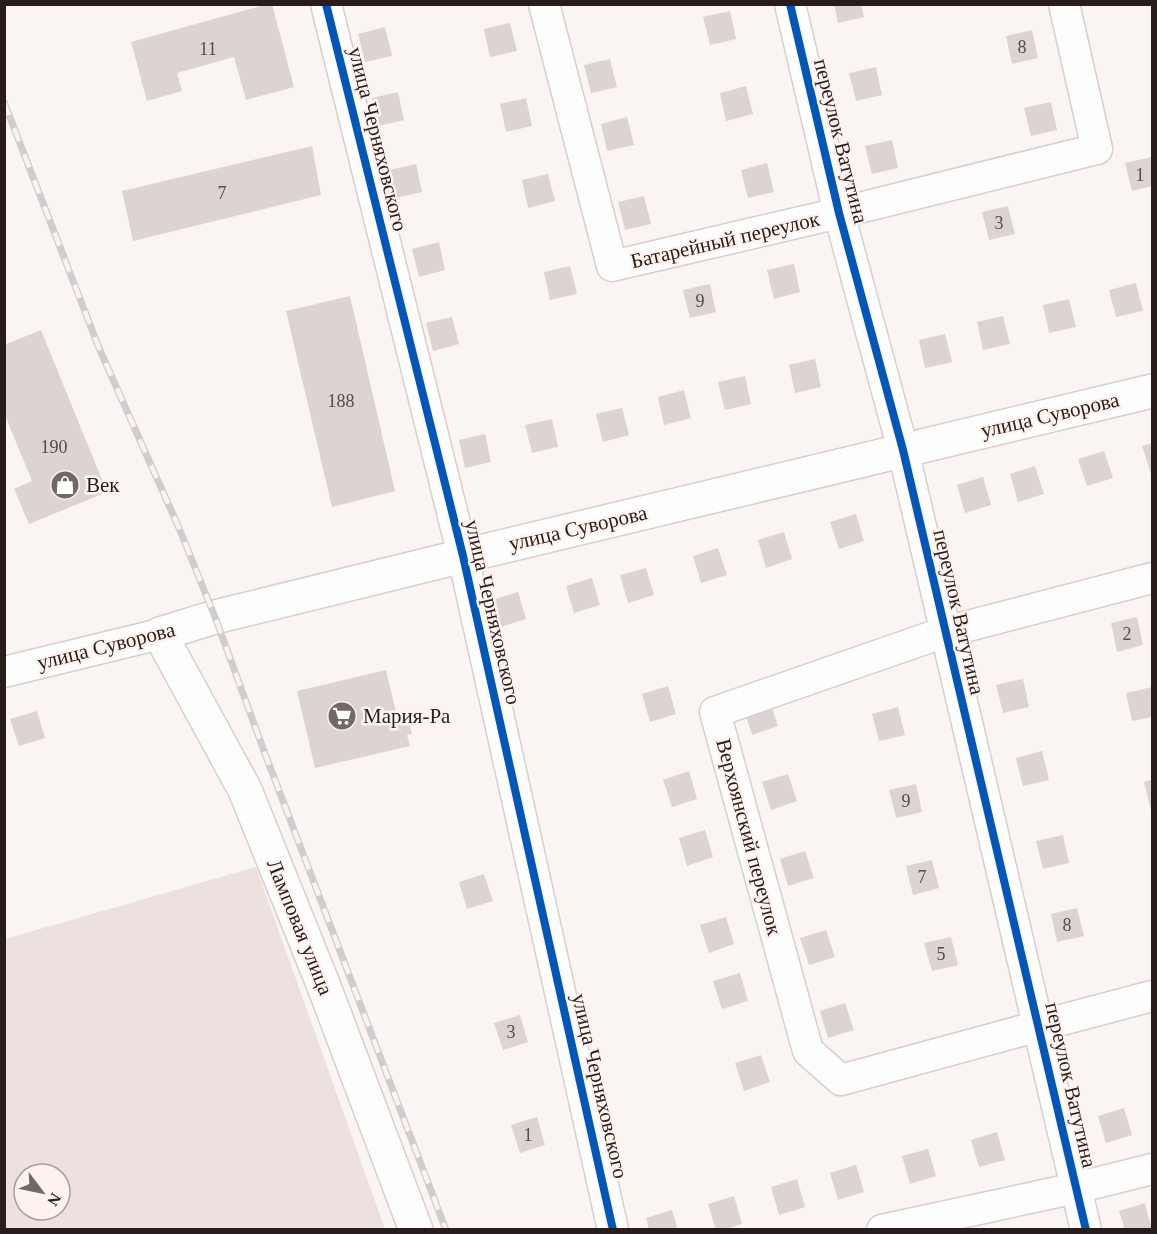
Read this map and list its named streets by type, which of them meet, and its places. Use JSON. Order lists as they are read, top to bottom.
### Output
{
  "streets": {
    "main road": ["улица Суворова", "Ламповая улица"],
    "street": [
      "улица Черняховского",
      "переулок Ватутина",
      "Батарейный переулок",
      "Верхоянский переулок"
    ]
  },
  "crossings": [
    ["улица Черняховского", "улица Суворова"],
    ["переулок Ватутина", "Батарейный переулок"],
    ["переулок Ватутина", "улица Суворова"],
    ["переулок Ватутина", "Верхоянский переулок"],
    ["улица Суворова", "Ламповая улица"]
  ],
  "places": {
    "shop": ["Век"],
    "supermarket": ["Мария-Ра"]
  },
  "house_numbers": [
    "8",
    "11",
    "1",
    "7",
    "3",
    "9",
    "188",
    "190",
    "2",
    "9",
    "7",
    "8",
    "5",
    "3",
    "1"
  ],
  "north": "bottom right"
}
